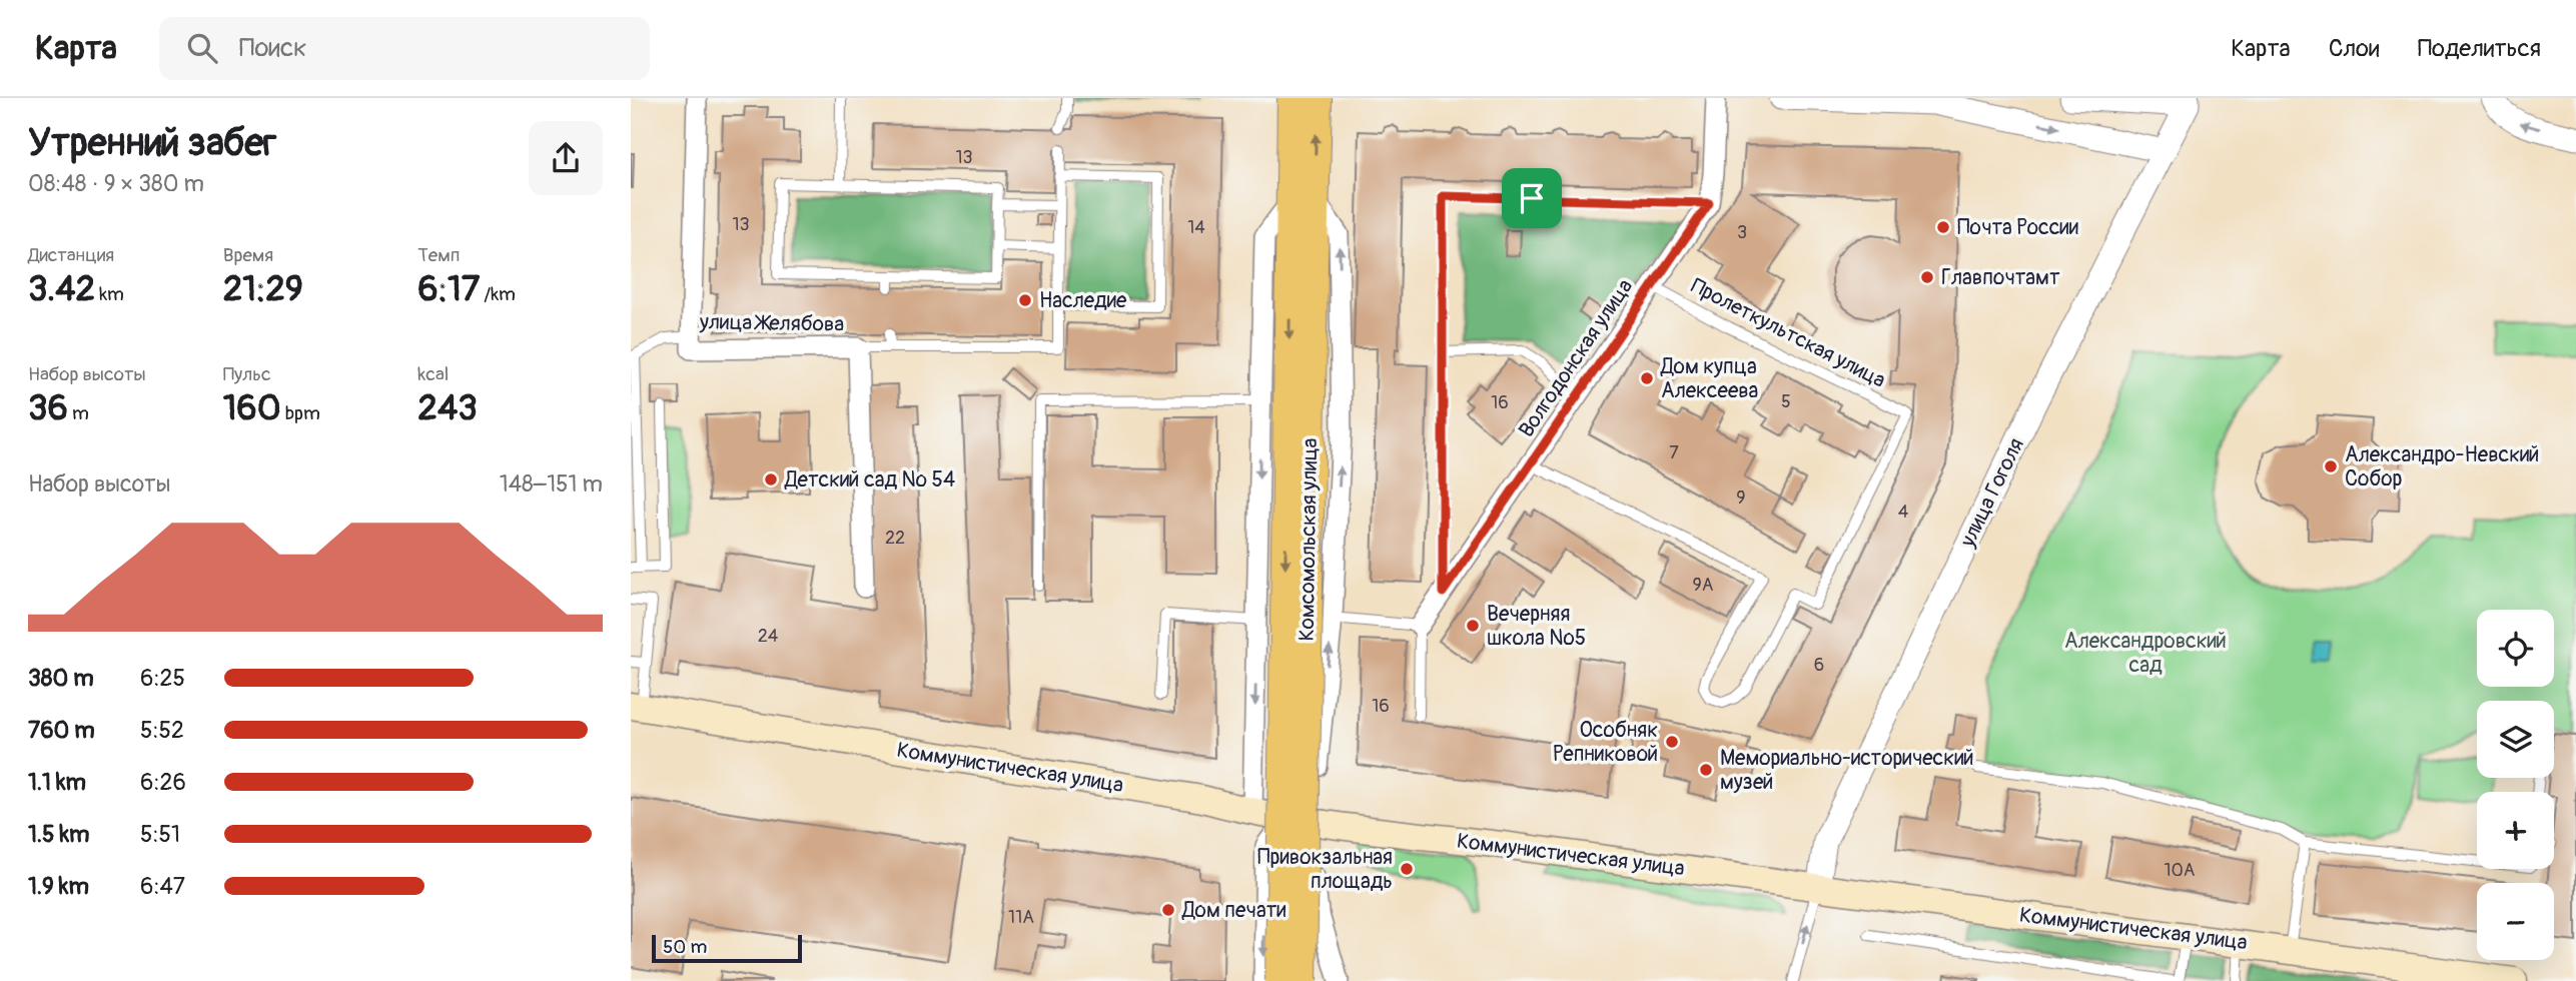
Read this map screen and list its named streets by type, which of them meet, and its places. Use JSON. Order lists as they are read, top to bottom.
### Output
{
  "streets": {
    "main road": ["Комсомольская улица", "Коммунистическая улица"],
    "street": ["улица Желябова", "Волгодонская улица", "улица Гоголя"],
    "lane": ["Пролеткультская улица"]
  },
  "crossings": [
    ["Пролеткультская улица", "Волгодонская улица"],
    ["улица Гоголя", "Коммунистическая улица"]
  ],
  "parks": ["Александровский сад"],
  "places": [
    "Почта России",
    "Главпочтамт",
    "Наследие",
    "Дом купца Алексеева",
    "Александро-Невский Собор",
    "Детский сад № 54",
    "Вечерняя школа №5",
    "Особняк Репниковой",
    "Мемориально-исторический музей",
    "Привокзальная площадь",
    "Дом печати"
  ],
  "house_numbers": [
    "13",
    "13",
    "14",
    "3",
    "5",
    "16",
    "7",
    "9",
    "4",
    "22",
    "9А",
    "24",
    "6",
    "16",
    "10А",
    "11А"
  ],
  "scale_bar": "50 m",
  "page": {
    "header": "Карта",
    "search": "Поиск",
    "nav": ["Карта", "Слои", "Поделиться"],
    "heading": ["Утренний забег", "08:48 · 9 × 380 m"],
    "stats": [
      ["Дистанция", "3.42 km"],
      ["Время", "21:29"],
      ["Темп", "6:17 /km"],
      ["Набор высоты", "36 m"],
      ["Пульс", "160 bpm"],
      ["kcal", "243"]
    ],
    "chart": ["Набор высоты", "148–151 m"],
    "map_buttons": ["+", "−"],
    "list": [
      {
        "name": "380 m",
        "note": "6:25"
      },
      {
        "name": "760 m",
        "note": "5:52"
      },
      {
        "name": "1.1 km",
        "note": "6:26"
      },
      {
        "name": "1.5 km",
        "note": "5:51"
      },
      {
        "name": "1.9 km",
        "note": "6:47"
      }
    ],
    "scale": "50 m"
  }
}
